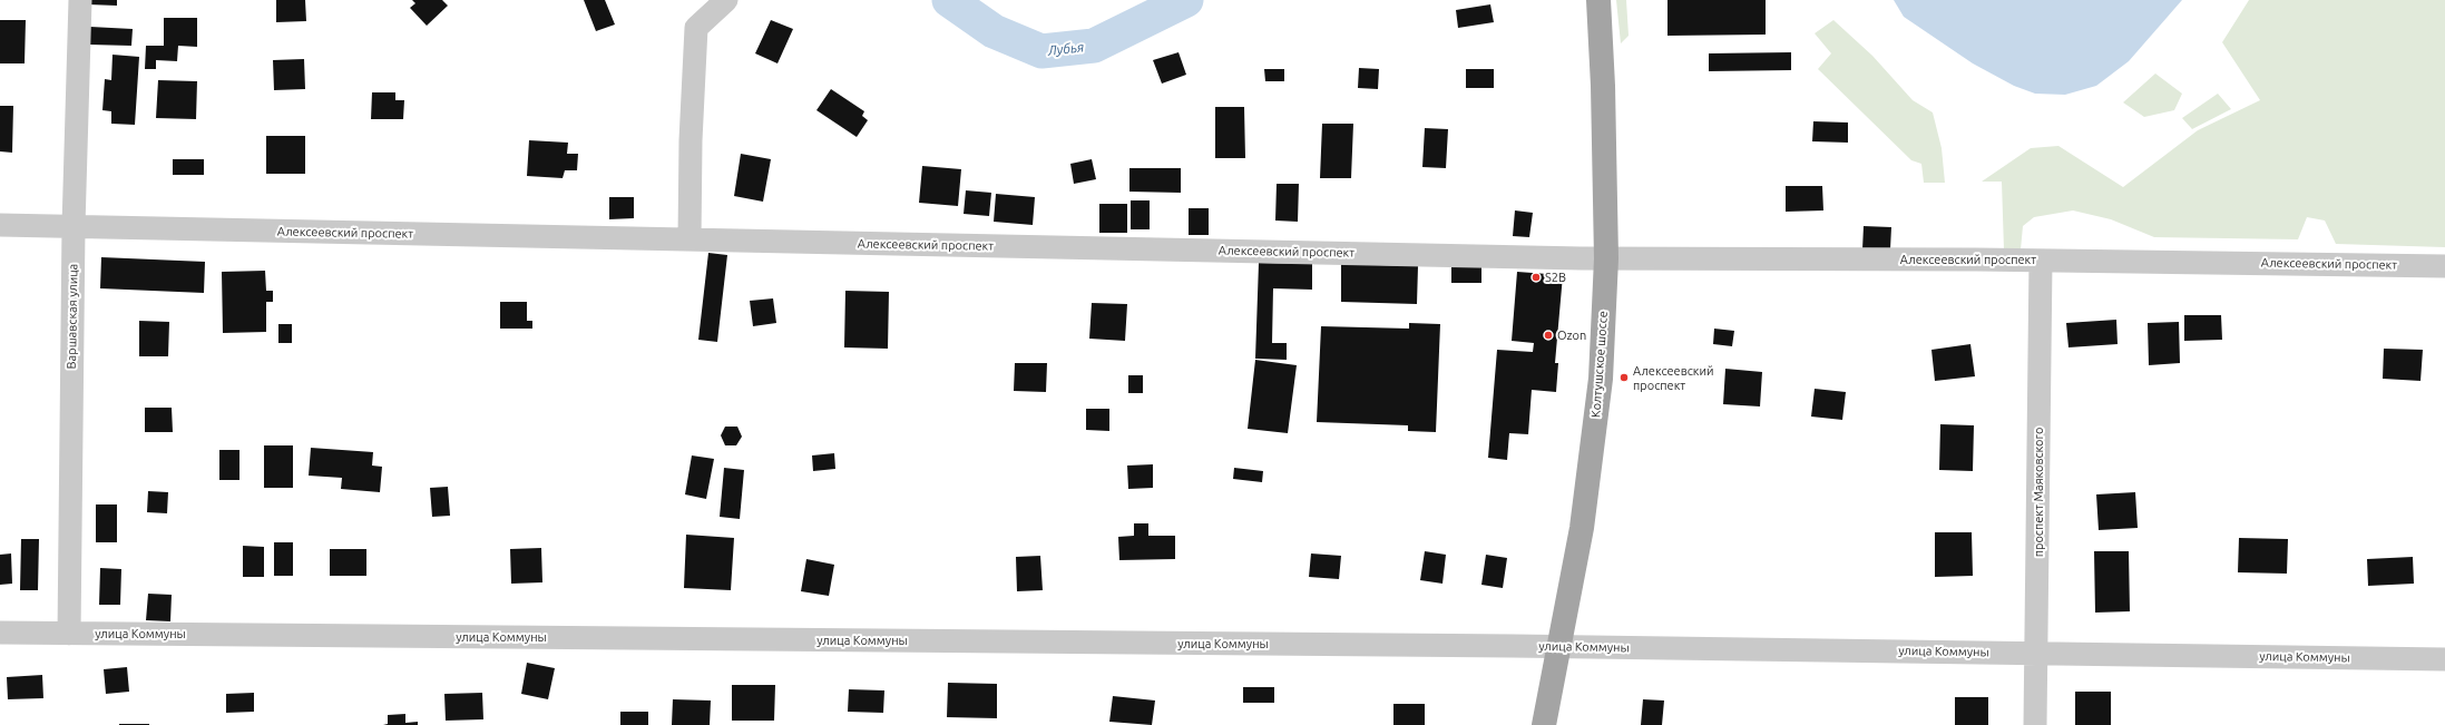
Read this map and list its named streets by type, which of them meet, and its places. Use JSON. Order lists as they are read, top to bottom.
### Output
{
  "streets": {
    "main road": ["Колтушское шоссе"],
    "street": [
      "Алексеевский проспект",
      "Варшавская улица",
      "проспект Маяковского",
      "улица Коммуны"
    ]
  },
  "crossings": [
    ["Алексеевский проспект", "Варшавская улица"],
    ["Алексеевский проспект", "Колтушское шоссе"],
    ["Алексеевский проспект", "проспект Маяковского"],
    ["Варшавская улица", "улица Коммуны"],
    ["Колтушское шоссе", "улица Коммуны"],
    ["проспект Маяковского", "улица Коммуны"]
  ],
  "water": ["Лубья"],
  "places": ["S2B", "Ozon", "Алексеевский проспект"]
}
